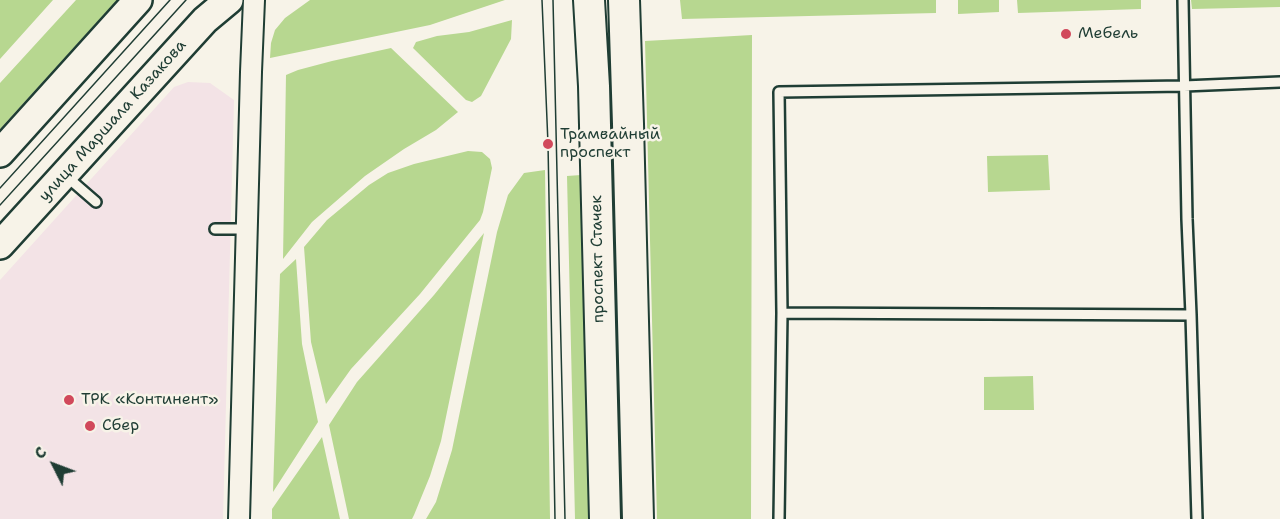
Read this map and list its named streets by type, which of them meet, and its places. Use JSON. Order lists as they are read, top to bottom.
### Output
{
  "streets": {
    "main road": ["проспект Стачек"],
    "street": ["улица Маршала Казакова"]
  },
  "places": [
    "Мебель",
    "Трамвайный проспект",
    "ТРК «Континент»",
    "Сбер"
  ],
  "north": "top left"
}
